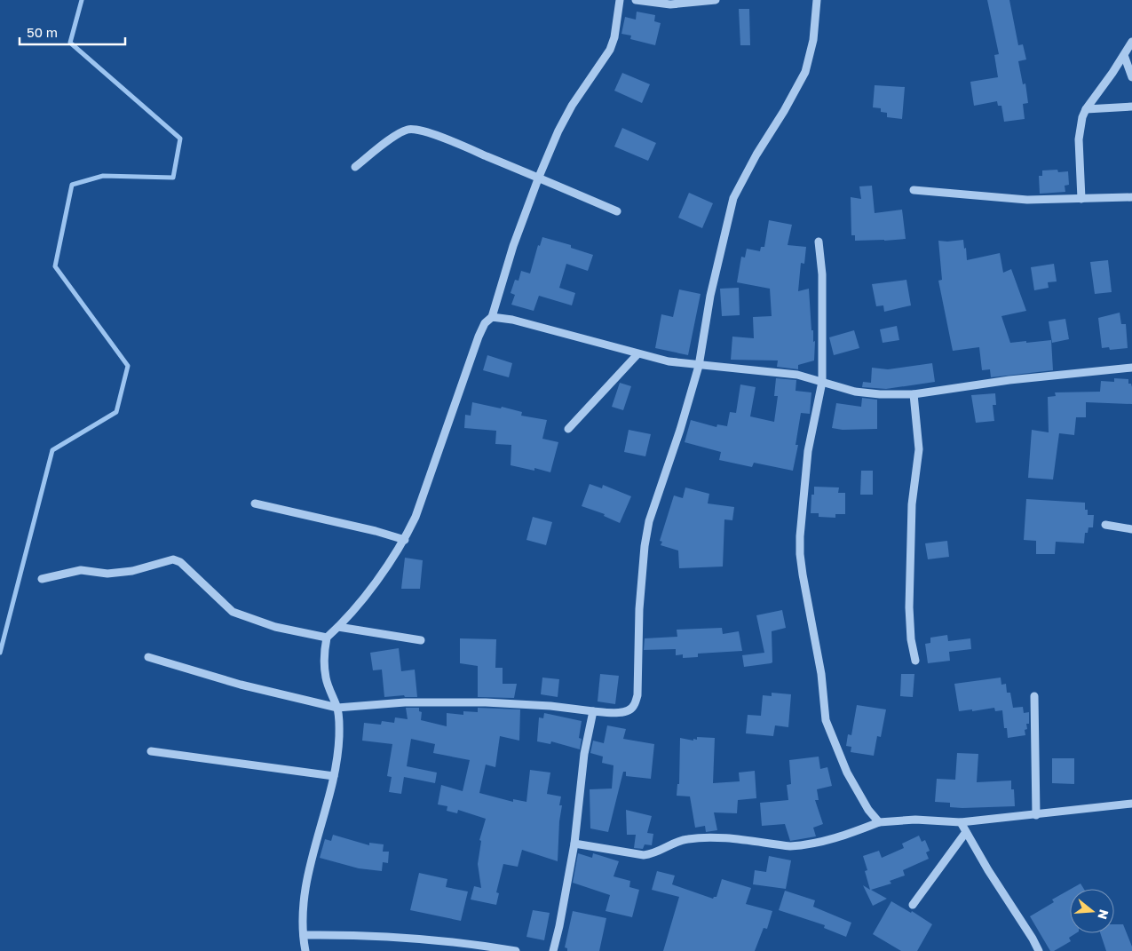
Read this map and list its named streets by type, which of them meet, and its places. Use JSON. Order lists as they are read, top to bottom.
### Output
{
  "scale_bar": "50 m",
  "north": "right"
}
